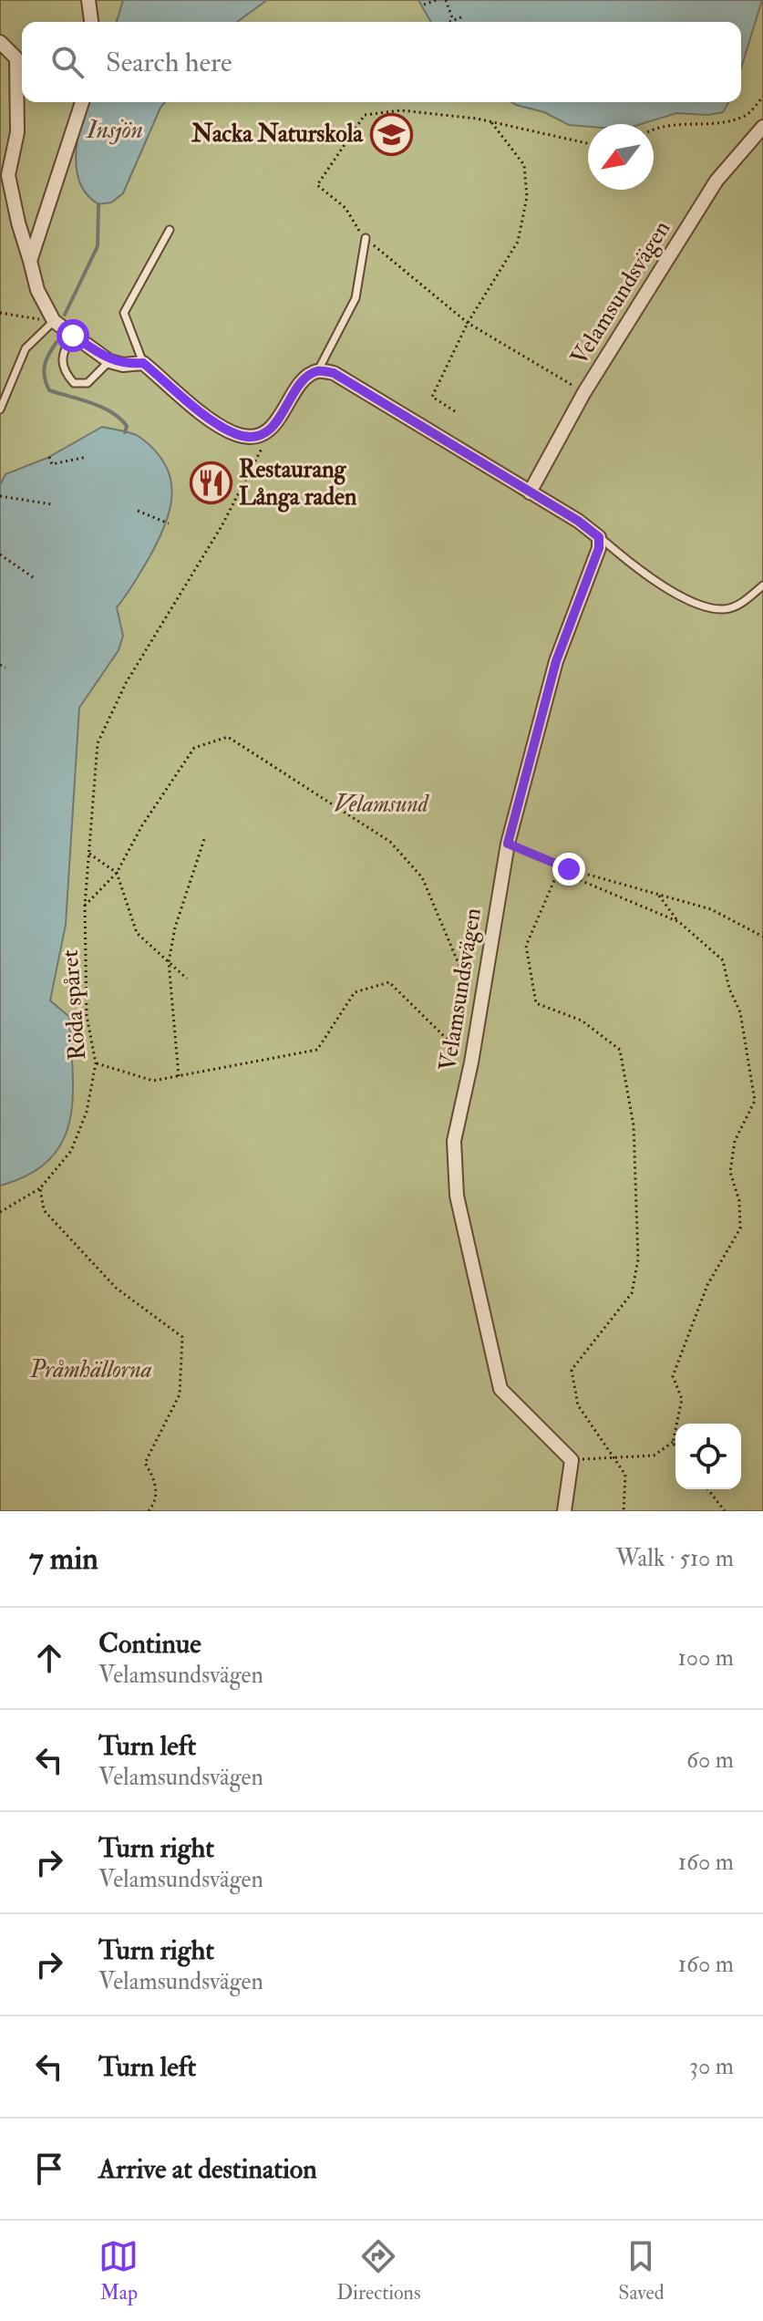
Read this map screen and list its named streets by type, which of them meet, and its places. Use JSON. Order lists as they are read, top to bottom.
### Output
{
  "streets": {
    "street": ["Velamsundsvägen"],
    "path": ["Röda spåret"]
  },
  "water": ["Insjön"],
  "parks": ["Velamsund", "Pråmhällorna"],
  "places": {
    "school or university": ["Nacka Naturskola"],
    "restaurant": ["Restaurang Långa raden"]
  },
  "north": "bottom left",
  "page": {
    "search": "Search here",
    "heading": ["7 min", "Walk · 510 m"],
    "list": [
      ["Continue", "Velamsundsvägen", "100 m"],
      ["Turn left", "Velamsundsvägen", "60 m"],
      ["Turn right", "Velamsundsvägen", "160 m"],
      ["Turn right", "Velamsundsvägen", "160 m"],
      ["Turn left", "30 m"],
      "Arrive at destination"
    ],
    "nav": ["Map", "Directions", "Saved"]
  }
}
